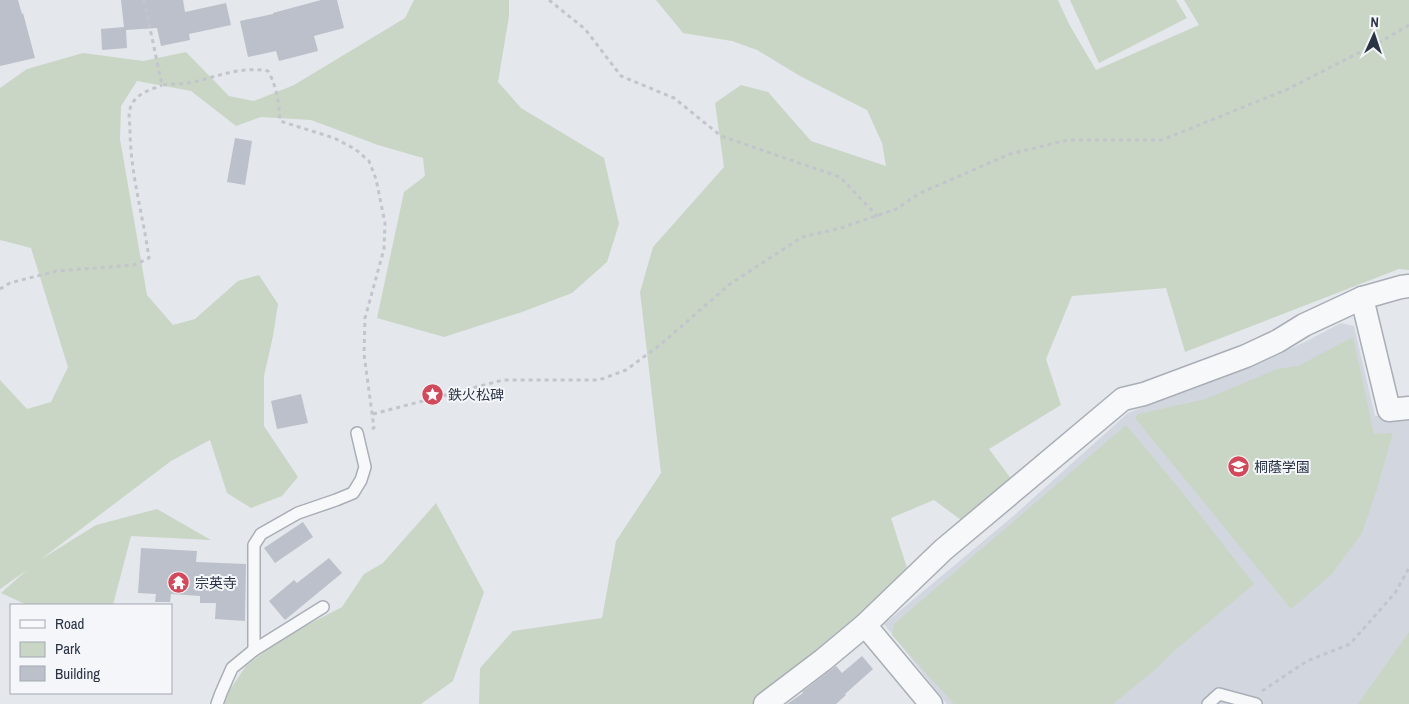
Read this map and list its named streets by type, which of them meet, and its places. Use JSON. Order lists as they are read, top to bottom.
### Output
{
  "places": {
    "place": ["鉄火松碑"],
    "school or university": ["桐蔭学園"],
    "temple": ["宗英寺"]
  },
  "legend": ["Road", "Park", "Building"],
  "north": "top"
}
